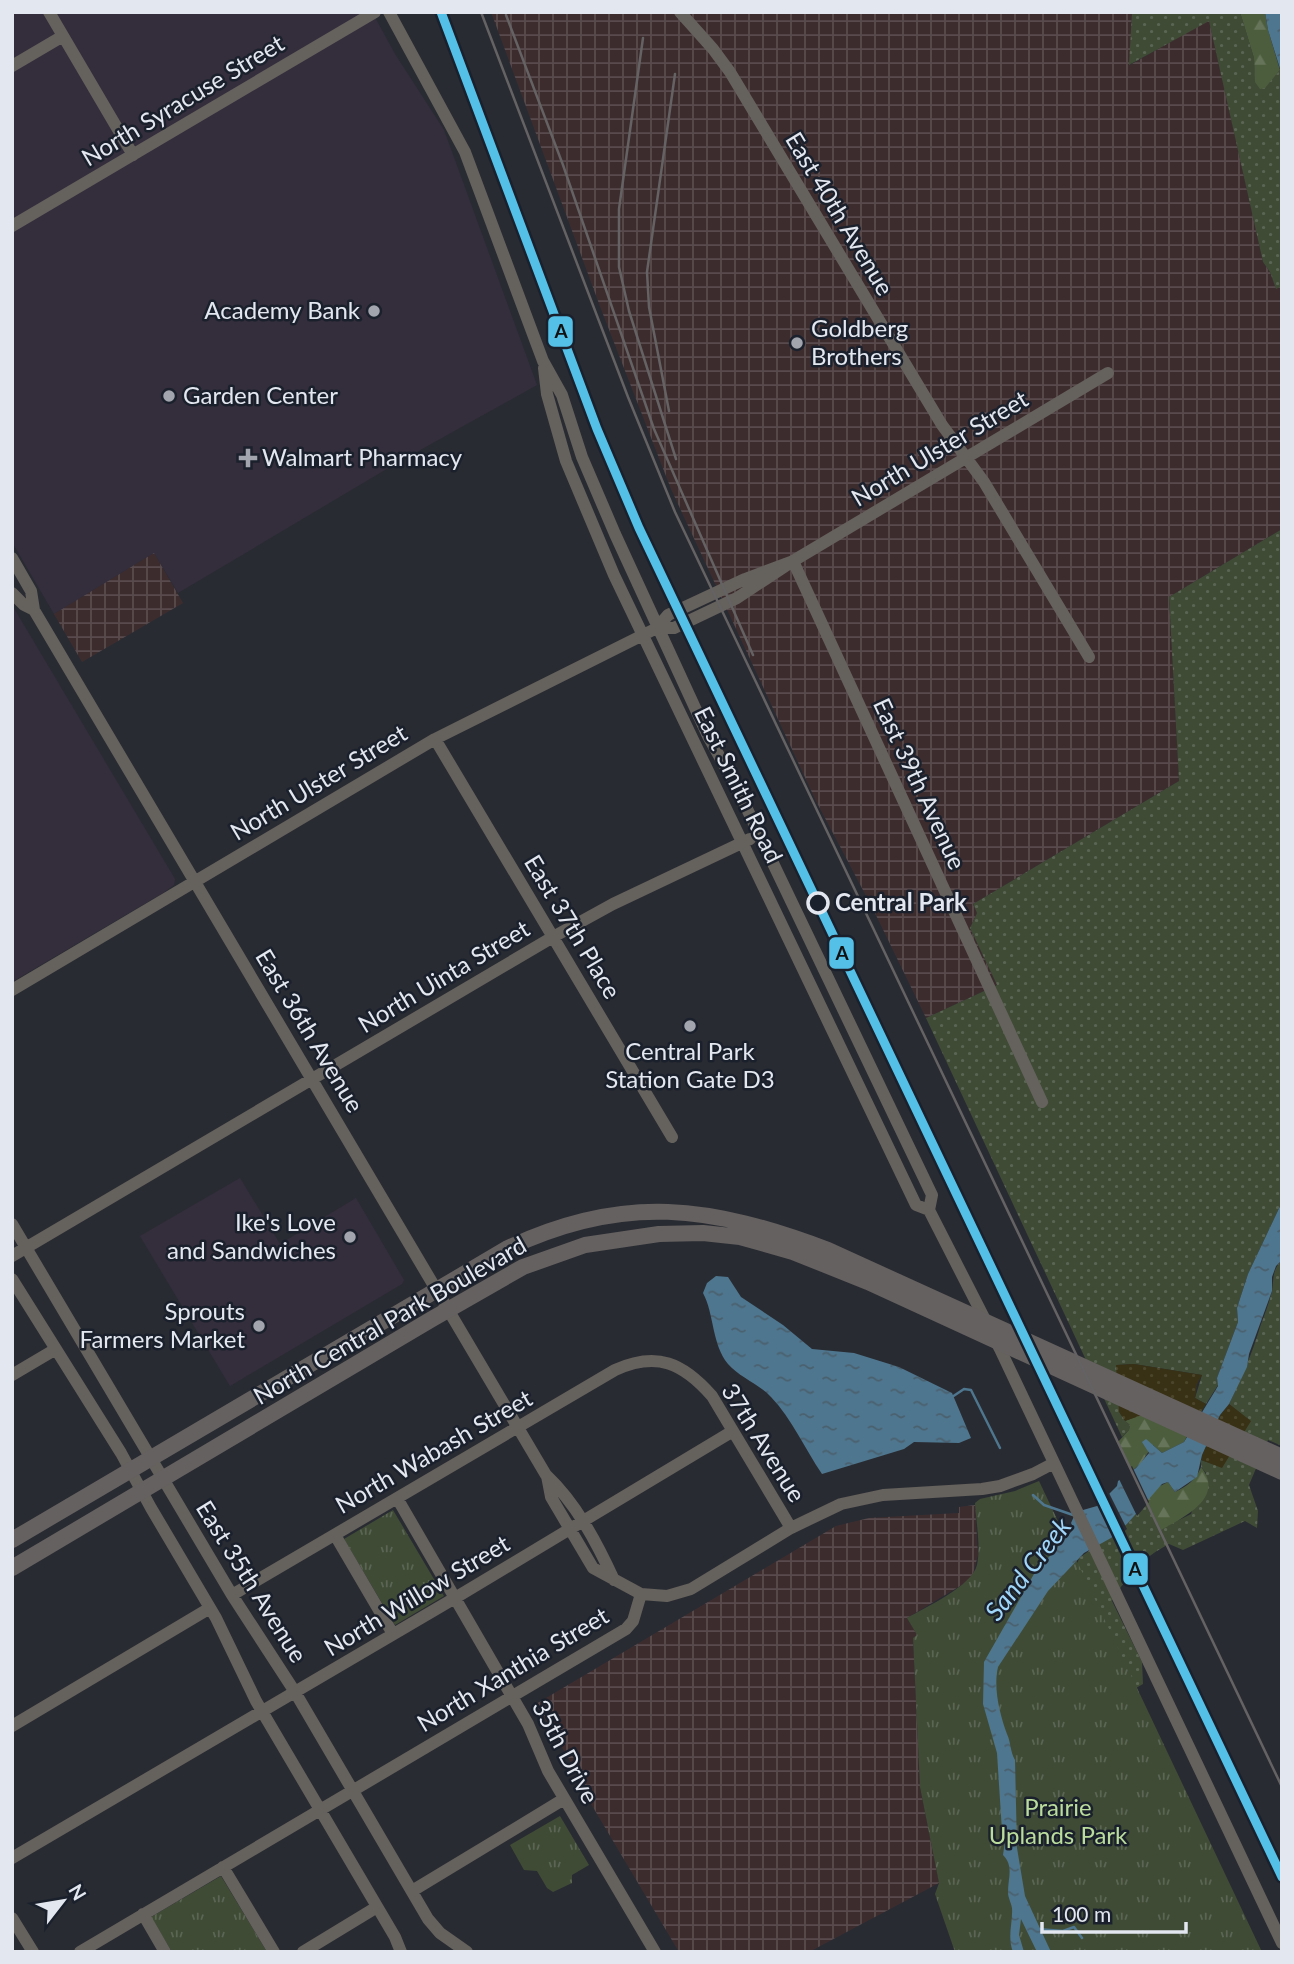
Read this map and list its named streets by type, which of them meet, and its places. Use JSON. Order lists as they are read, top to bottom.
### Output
{
  "streets": {
    "main road": ["North Central Park Boulevard"],
    "street": [
      "North Syracuse Street",
      "East 40th Avenue",
      "North Ulster Street",
      "East 39th Avenue",
      "East Smith Road",
      "East 37th Place",
      "North Uinta Street",
      "East 36th Avenue",
      "37th Avenue",
      "North Wabash Street",
      "East 35th Avenue",
      "North Willow Street",
      "North Xanthia Street",
      "35th Drive"
    ]
  },
  "crossings": [
    ["East 40th Avenue", "North Ulster Street"],
    ["North Ulster Street", "East 39th Avenue"],
    ["North Ulster Street", "East Smith Road"],
    ["North Ulster Street", "East 37th Place"],
    ["North Ulster Street", "East 36th Avenue"],
    ["East Smith Road", "North Uinta Street"],
    ["East 37th Place", "North Uinta Street"],
    ["North Uinta Street", "East 36th Avenue"],
    ["North Uinta Street", "East 35th Avenue"],
    ["East 36th Avenue", "North Central Park Boulevard"],
    ["East 36th Avenue", "North Wabash Street"],
    ["East 36th Avenue", "North Willow Street"],
    ["East 36th Avenue", "North Xanthia Street"],
    ["North Central Park Boulevard", "East 35th Avenue"],
    ["37th Avenue", "North Wabash Street"],
    ["37th Avenue", "North Willow Street"],
    ["North Wabash Street", "East 35th Avenue"],
    ["North Wabash Street", "35th Drive"],
    ["East 35th Avenue", "North Willow Street"],
    ["East 35th Avenue", "North Xanthia Street"],
    ["North Willow Street", "35th Drive"],
    ["North Xanthia Street", "35th Drive"]
  ],
  "water": ["Sand Creek"],
  "parks": ["Prairie Uplands Park"],
  "places": {
    "other": [
      "Academy Bank",
      "Goldberg Brothers",
      "Garden Center",
      "Central Park",
      "Central Park Station Gate D3",
      "Ike's Love and Sandwiches",
      "Sprouts Farmers Market"
    ],
    "health": ["Walmart Pharmacy"]
  },
  "lines": ["transit line A"],
  "scale_bar": "100 m",
  "north": "top right"
}
